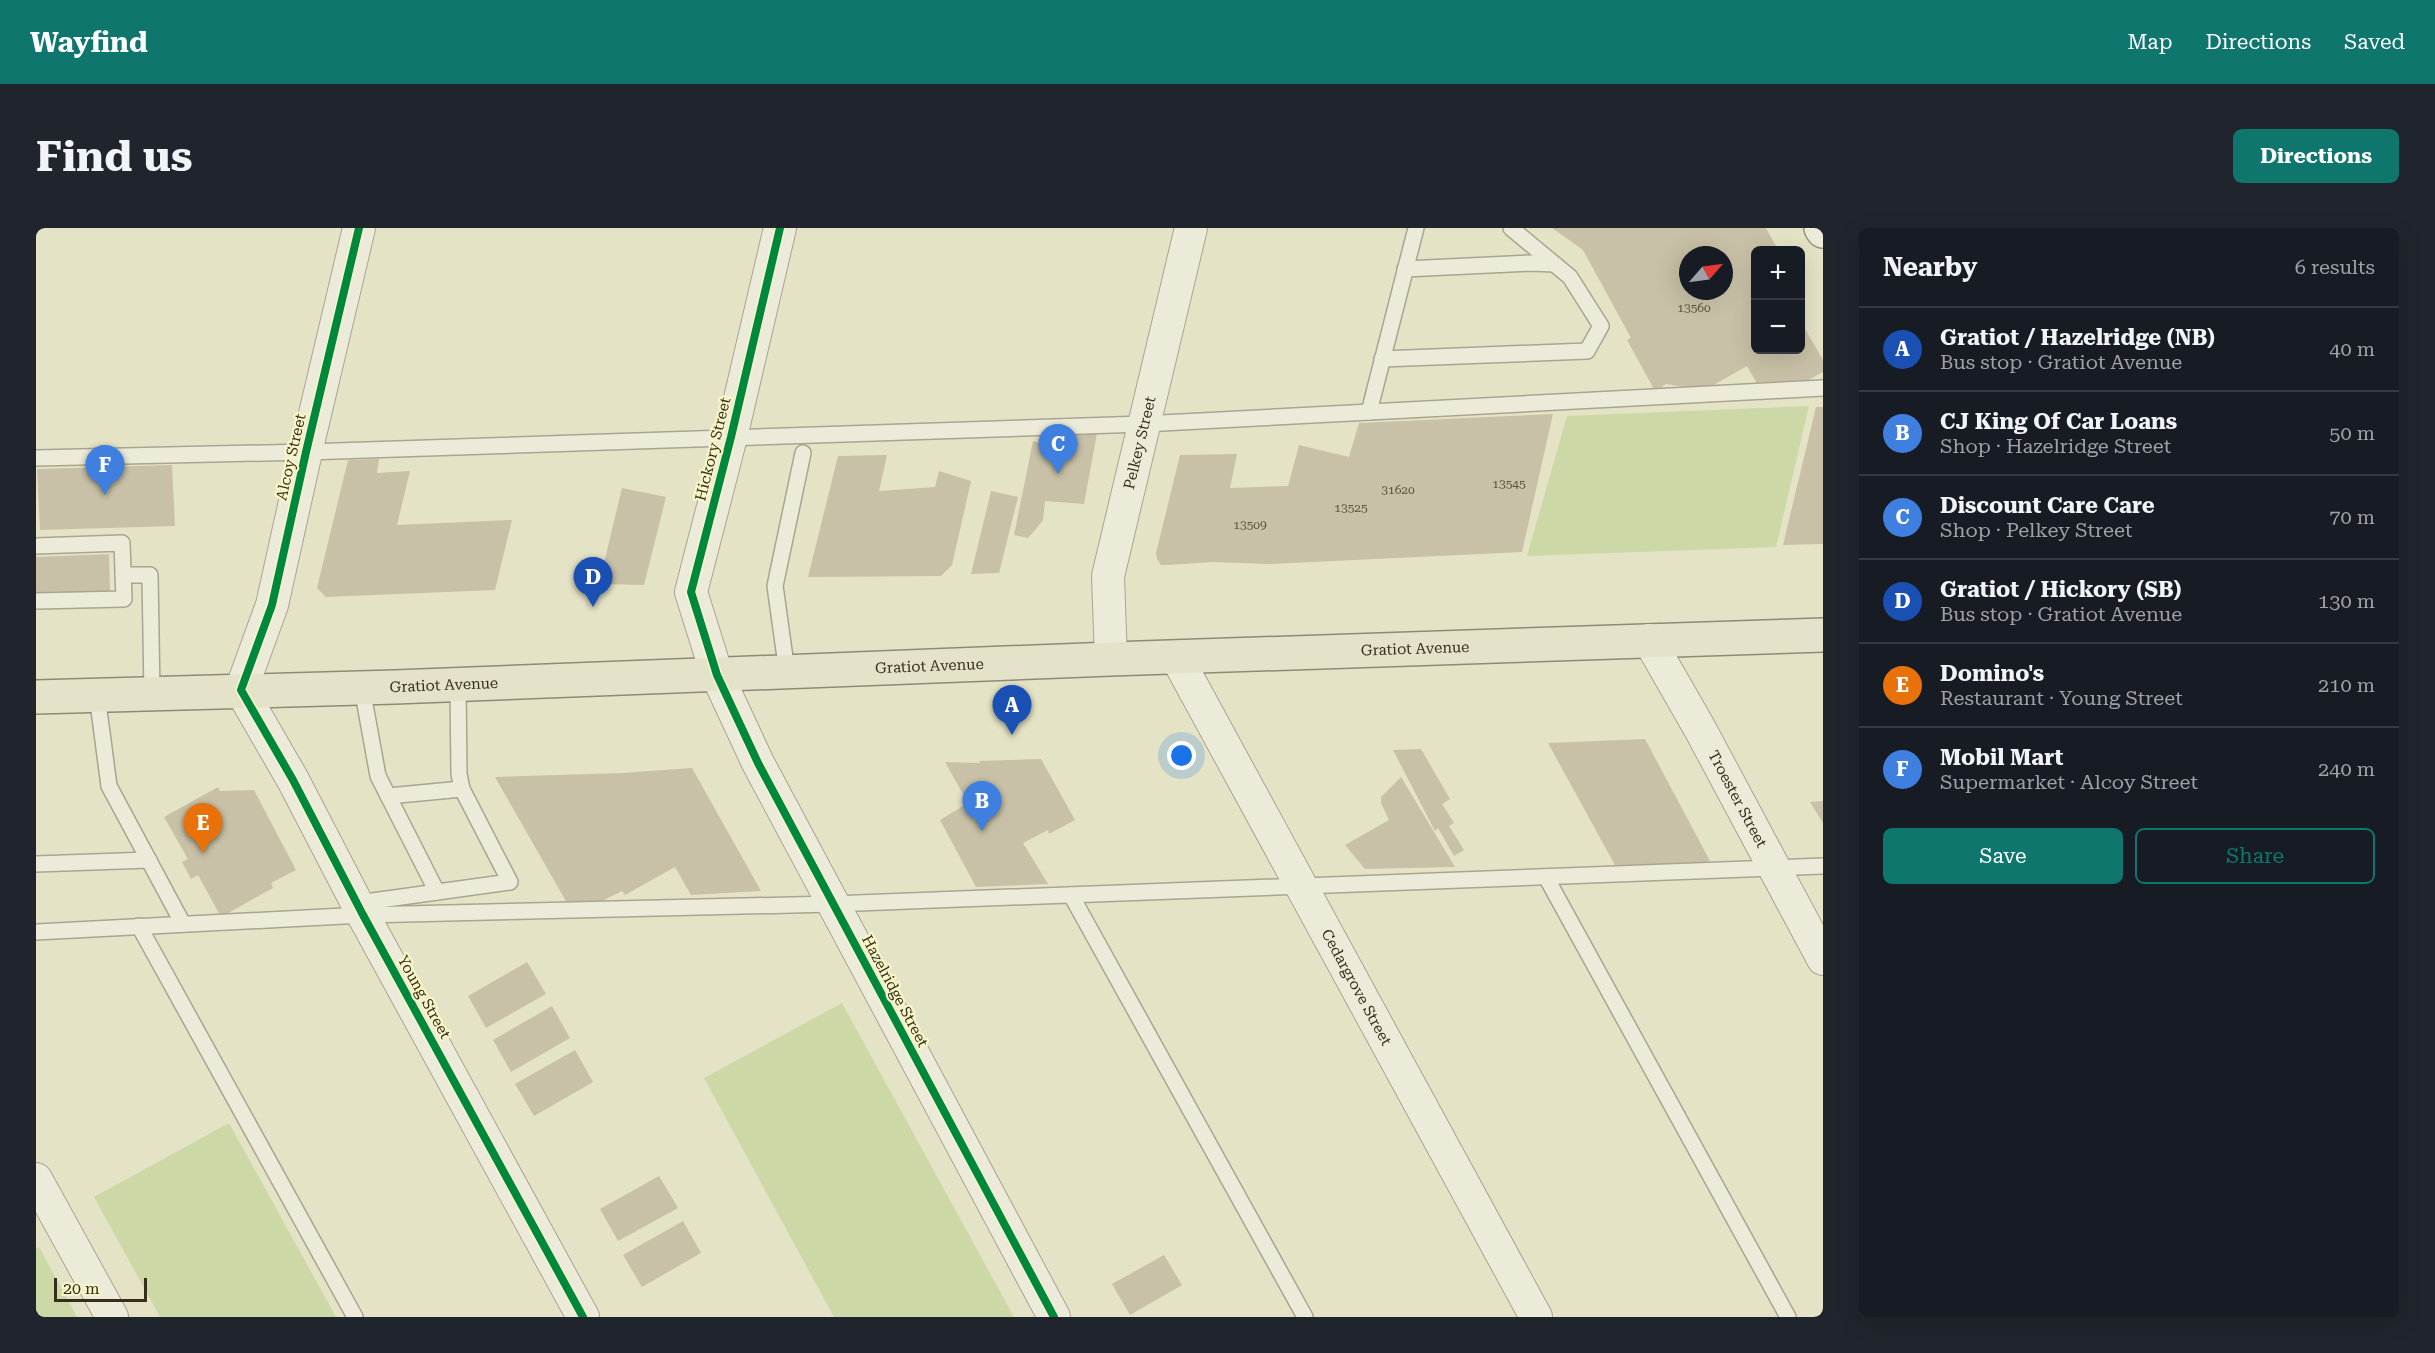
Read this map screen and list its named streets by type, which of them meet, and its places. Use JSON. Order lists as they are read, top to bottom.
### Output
{
  "streets": {
    "main road": ["Gratiot Avenue"],
    "street": [
      "Pelkey Street",
      "Hickory Street",
      "Alcoy Street",
      "Troester Street",
      "Cedargrove Street",
      "Hazelridge Street",
      "Young Street"
    ]
  },
  "crossings": [
    ["Pelkey Street", "Gratiot Avenue"],
    ["Hickory Street", "Gratiot Avenue"],
    ["Hickory Street", "Hazelridge Street"],
    ["Alcoy Street", "Gratiot Avenue"],
    ["Alcoy Street", "Young Street"],
    ["Gratiot Avenue", "Troester Street"],
    ["Gratiot Avenue", "Cedargrove Street"],
    ["Gratiot Avenue", "Hazelridge Street"],
    ["Gratiot Avenue", "Young Street"]
  ],
  "house_numbers": [
    "13560",
    "13545",
    "31620",
    "13525",
    "13509"
  ],
  "scale_bar": "20 m",
  "north": "top right",
  "page": {
    "header": "Wayfind",
    "nav": ["Map", "Directions", "Saved"],
    "buttons": [
      "Directions",
      ["Save", "Share"]
    ],
    "title": "Find us",
    "heading": ["Nearby", "6 results"],
    "map_buttons": ["+", "−"],
    "list": [
      {
        "mark": "A",
        "name": "Gratiot / Hazelridge (NB)",
        "note": "Bus stop · Gratiot Avenue",
        "value": "40 m"
      },
      {
        "mark": "B",
        "name": "CJ King Of Car Loans",
        "note": "Shop · Hazelridge Street",
        "value": "50 m"
      },
      {
        "mark": "C",
        "name": "Discount Care Care",
        "note": "Shop · Pelkey Street",
        "value": "70 m"
      },
      {
        "mark": "D",
        "name": "Gratiot / Hickory (SB)",
        "note": "Bus stop · Gratiot Avenue",
        "value": "130 m"
      },
      {
        "mark": "E",
        "name": "Domino's",
        "note": "Restaurant · Young Street",
        "value": "210 m"
      },
      {
        "mark": "F",
        "name": "Mobil Mart",
        "note": "Supermarket · Alcoy Street",
        "value": "240 m"
      }
    ],
    "pins": [
      "C",
      "F",
      "D",
      "A",
      "B",
      "E"
    ],
    "scale": "20 m"
  }
}
